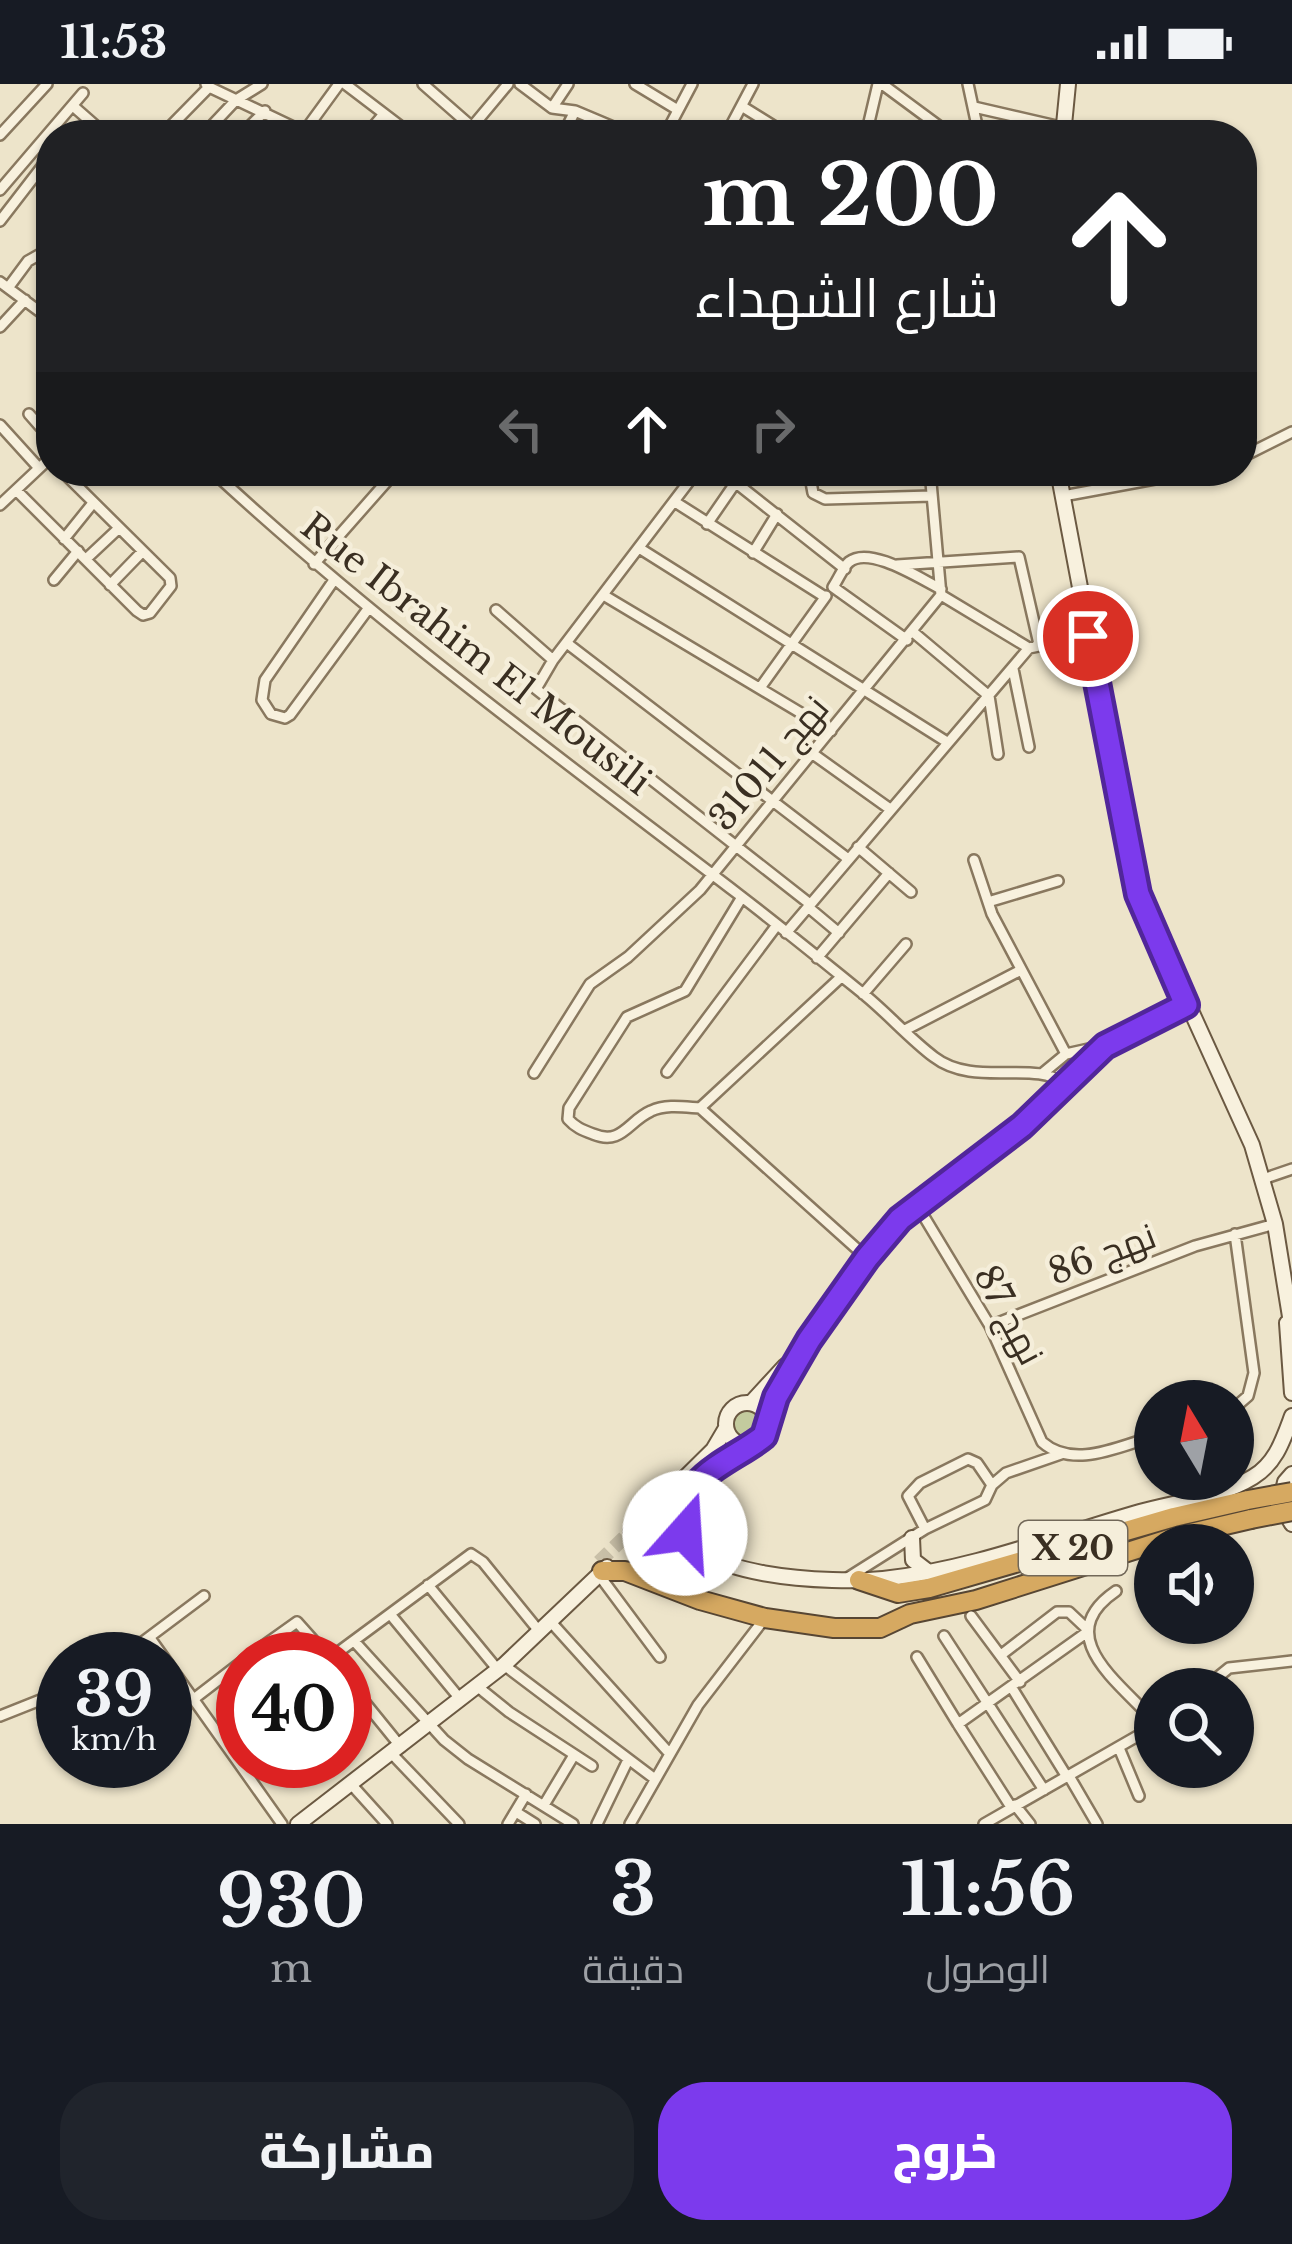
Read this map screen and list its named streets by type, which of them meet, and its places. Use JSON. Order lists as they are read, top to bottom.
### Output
{
  "streets": {
    "highway": ["X 20"],
    "street": [
      "Rue Ibrahim El Mousili",
      "نهج 31011",
      "نهج 86",
      "نهج 87"
    ]
  },
  "crossings": [
    ["Rue Ibrahim El Mousili", "نهج 31011"],
    ["نهج 86", "نهج 87"]
  ],
  "north": "top",
  "page": {
    "status": "11:53",
    "turn": ["200 m", "شارع الشهداء"],
    "speed": "39 km/h",
    "limit": "40",
    "eta": [
      "11:56",
      "الوصول",
      "3",
      "دقيقة",
      "930",
      "m"
    ],
    "buttons": ["خروج", "مشاركة"]
  }
}
